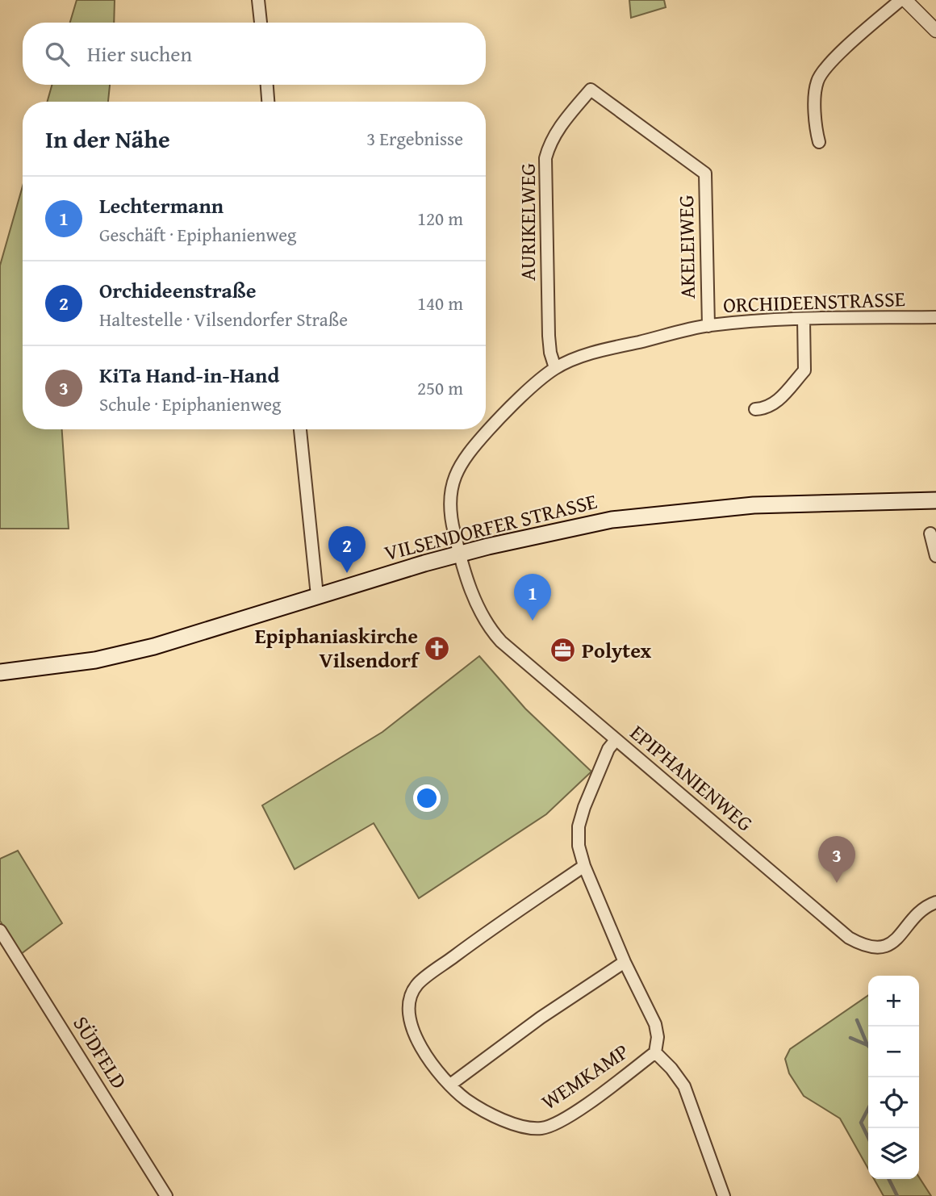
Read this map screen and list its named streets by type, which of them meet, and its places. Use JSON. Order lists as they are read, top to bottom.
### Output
{
  "streets": {
    "main road": ["VILSENDORFER STRASSE"],
    "street": [
      "AURIKELWEG",
      "AKELEIWEG",
      "ORCHIDEENSTRASSE",
      "EPIPHANIENWEG",
      "SÜDFELD",
      "WEMKAMP"
    ]
  },
  "crossings": [
    ["AURIKELWEG", "AKELEIWEG"],
    ["AURIKELWEG", "ORCHIDEENSTRASSE"],
    ["AKELEIWEG", "ORCHIDEENSTRASSE"],
    ["ORCHIDEENSTRASSE", "VILSENDORFER STRASSE"],
    ["ORCHIDEENSTRASSE", "EPIPHANIENWEG"],
    ["VILSENDORFER STRASSE", "EPIPHANIENWEG"],
    ["EPIPHANIENWEG", "WEMKAMP"]
  ],
  "places": {
    "church": ["Epiphaniaskirche Vilsendorf"],
    "office": ["Polytex"]
  },
  "page": {
    "search": "Hier suchen",
    "heading": ["In der Nähe", "3 Ergebnisse"],
    "list": [
      {
        "mark": "1",
        "name": "Lechtermann",
        "note": "Geschäft · Epiphanienweg",
        "value": "120 m"
      },
      {
        "mark": "2",
        "name": "Orchideenstraße",
        "note": "Haltestelle · Vilsendorfer Straße",
        "value": "140 m"
      },
      {
        "mark": "3",
        "name": "KiTa Hand-in-Hand",
        "note": "Schule · Epiphanienweg",
        "value": "250 m"
      }
    ],
    "pins": ["2", "1", "3"],
    "map_buttons": ["+", "−"]
  }
}
